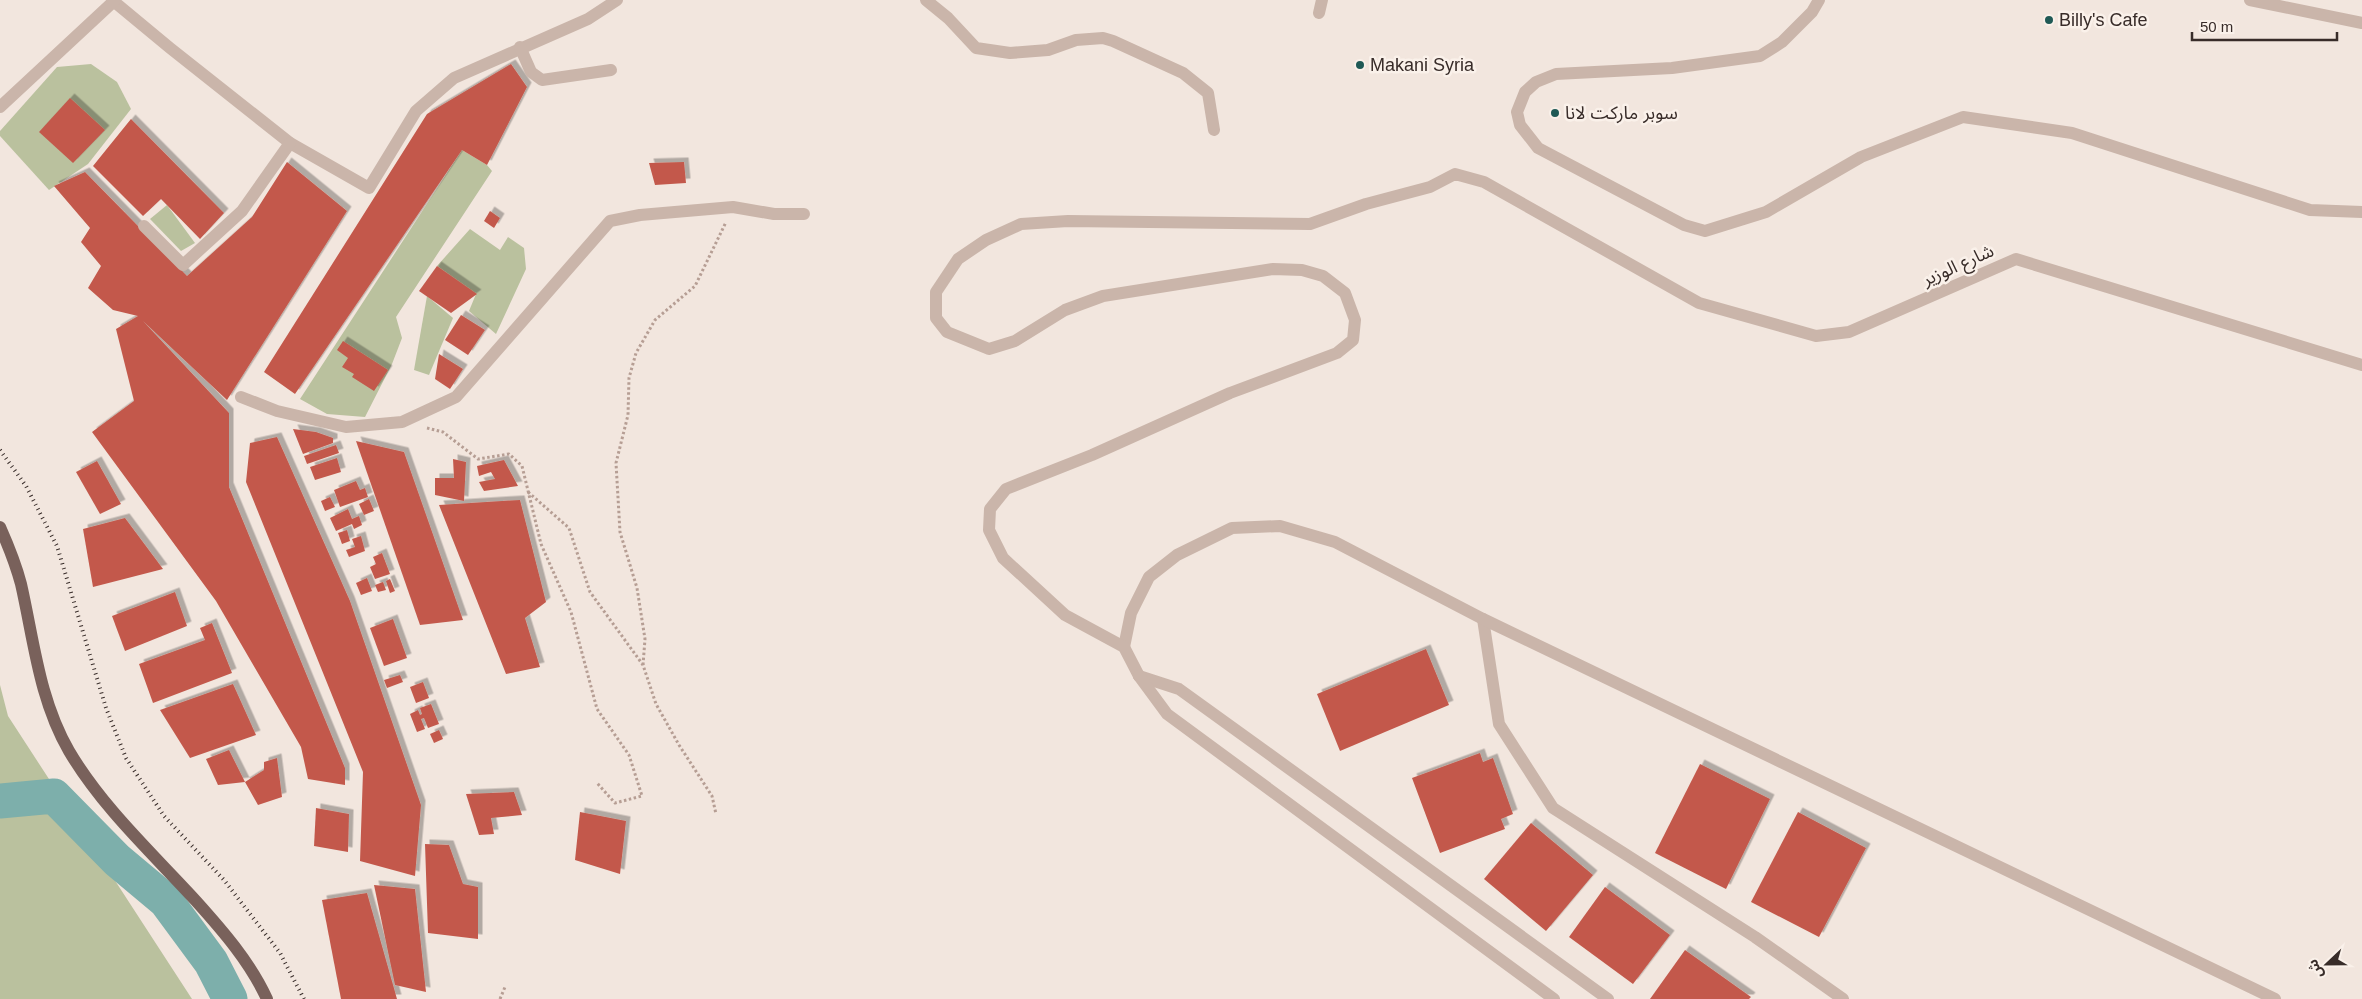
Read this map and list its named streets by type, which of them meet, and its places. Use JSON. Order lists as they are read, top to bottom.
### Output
{
  "streets": {
    "street": ["شارع الوزير"]
  },
  "places": ["Billy's Cafe", "Makani Syria", "سوبر ماركت لانا"],
  "scale_bar": "50 m",
  "north": "left"
}
